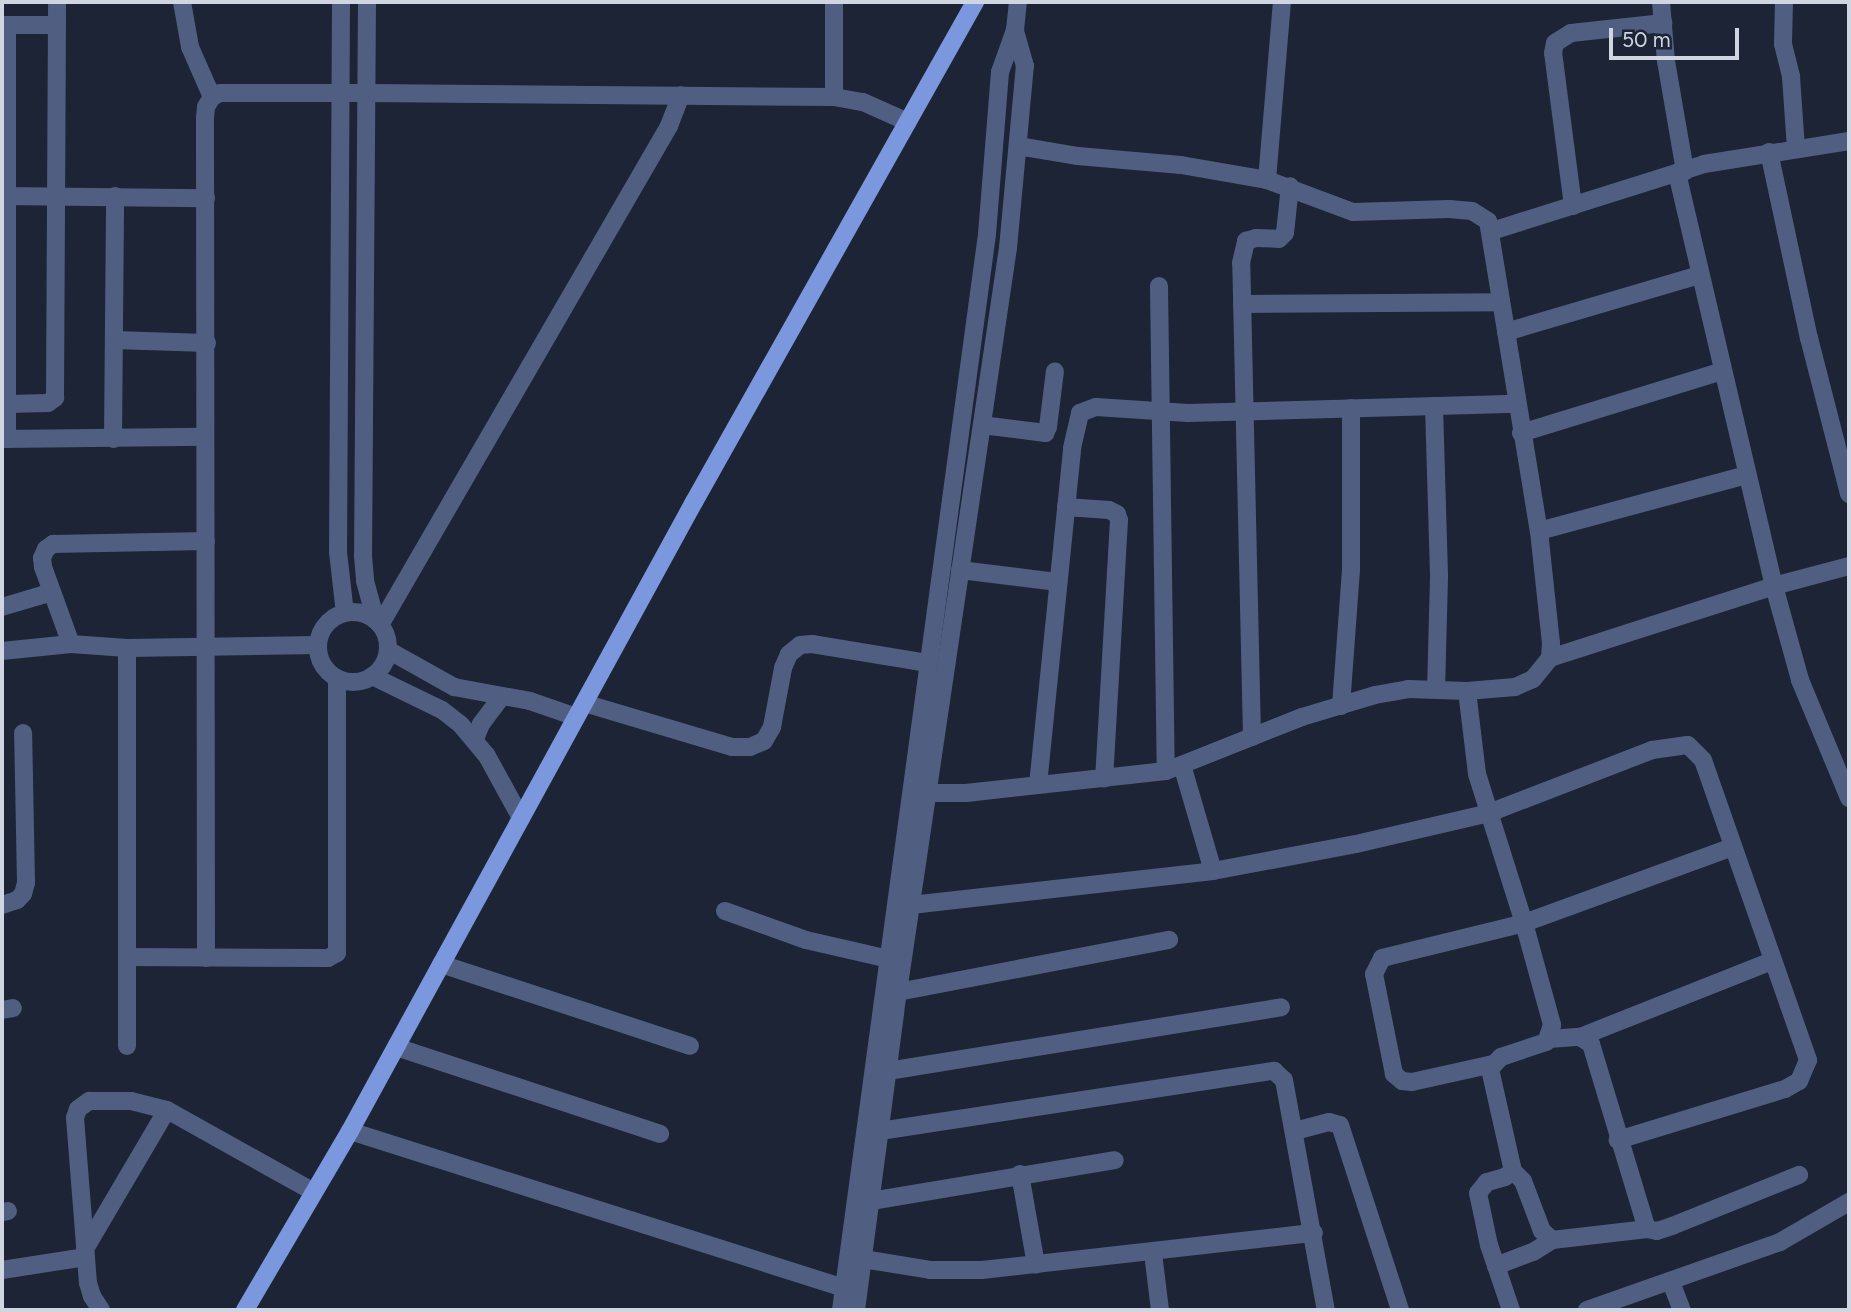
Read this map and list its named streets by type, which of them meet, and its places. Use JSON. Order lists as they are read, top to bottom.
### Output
{
  "scale_bar": "50 m"
}
